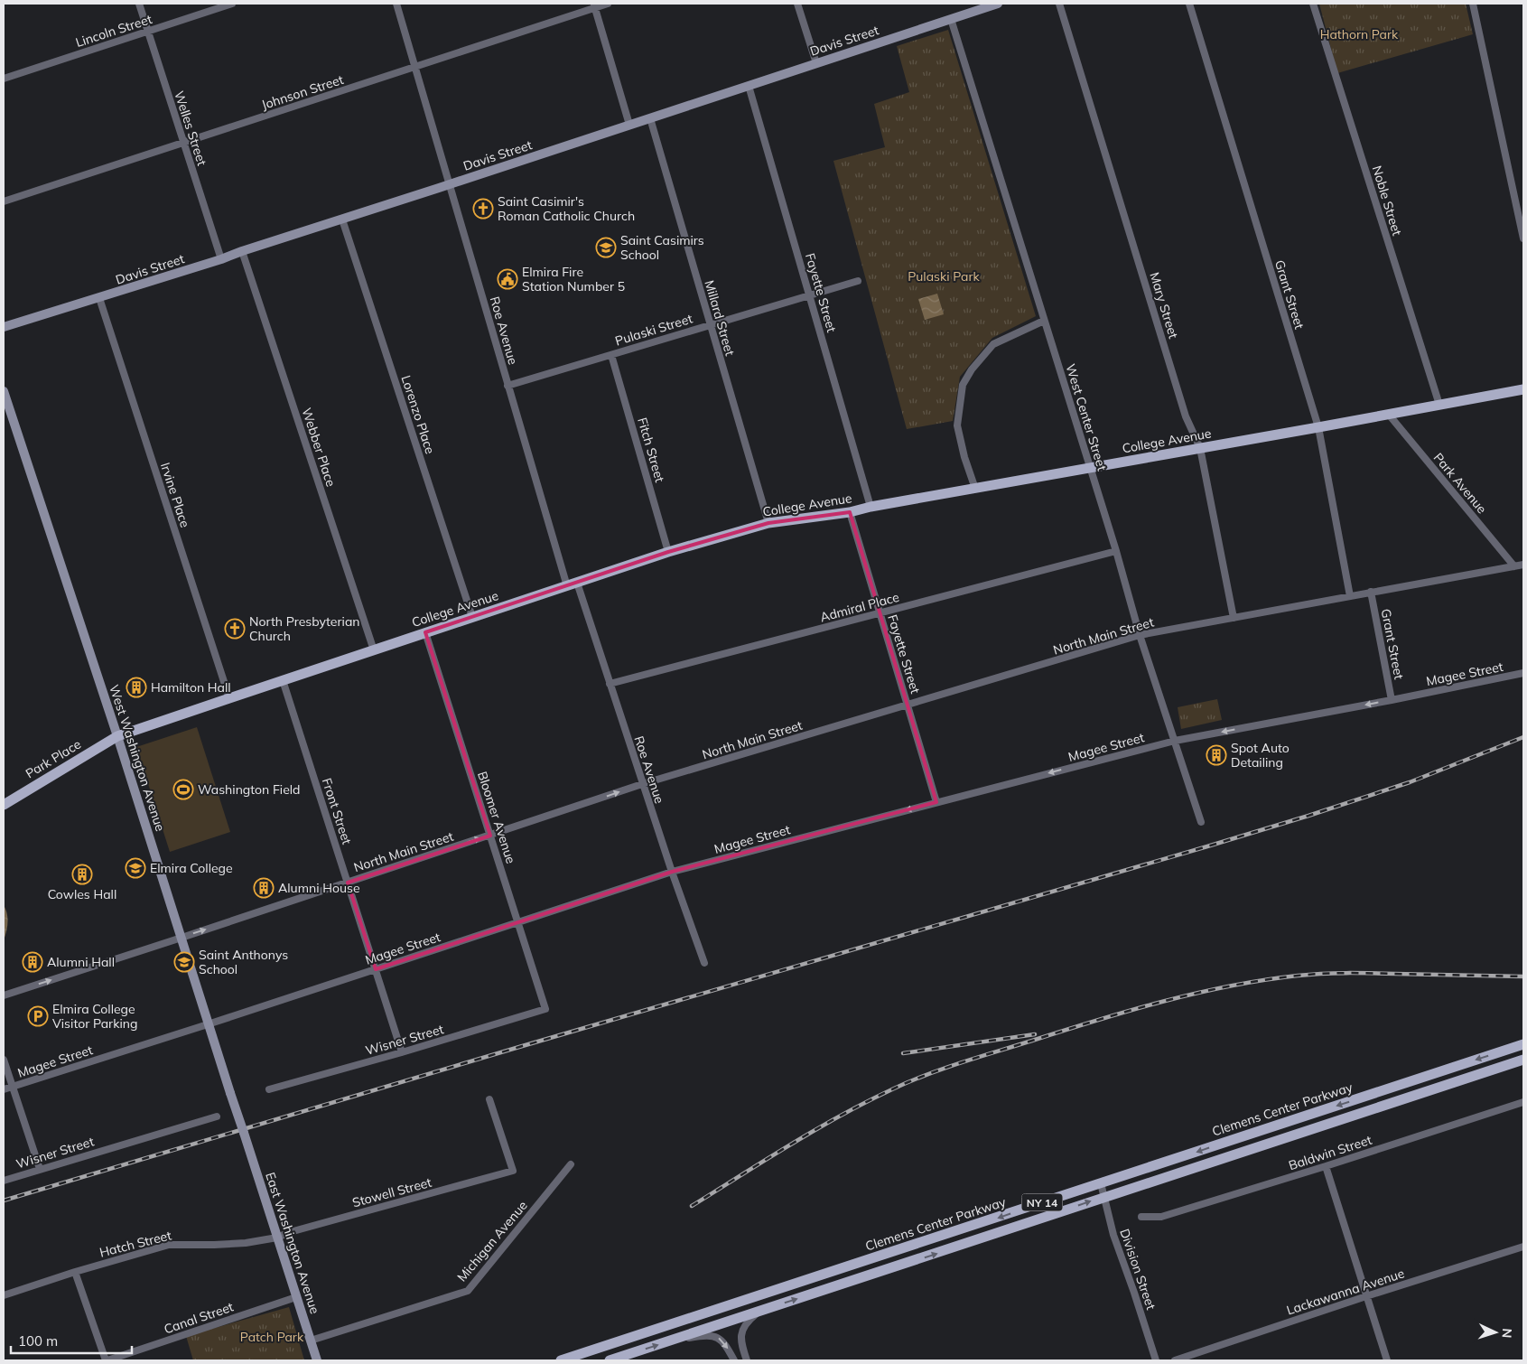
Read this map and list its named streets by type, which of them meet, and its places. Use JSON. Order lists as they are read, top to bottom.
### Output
{
  "streets": {
    "main road": [
      "College Avenue",
      "Park Place",
      "Clemens Center Parkway",
      "NY 14"
    ],
    "street": [
      "Lincoln Street",
      "Davis Street",
      "Johnson Street",
      "Welles Street",
      "Noble Street",
      "Fayette Street",
      "Grant Street",
      "Mary Street",
      "Millard Street",
      "Pulaski Street",
      "Roe Avenue",
      "Lorenzo Place",
      "West Center Street",
      "Webber Place",
      "Fitch Street",
      "Park Avenue",
      "Irvine Place",
      "Admiral Place",
      "North Main Street",
      "Magee Street",
      "West Washington Avenue",
      "Front Street",
      "Bloomer Avenue",
      "Wisner Street",
      "Baldwin Street",
      "Stowell Street",
      "Michigan Avenue",
      "East Washington Avenue",
      "Hatch Street",
      "Division Street",
      "Lackawanna Avenue",
      "Canal Street"
    ]
  },
  "crossings": [
    ["Lincoln Street", "Welles Street"],
    ["Davis Street", "Welles Street"],
    ["Davis Street", "Fayette Street"],
    ["Davis Street", "Millard Street"],
    ["Davis Street", "Roe Avenue"],
    ["Davis Street", "Lorenzo Place"],
    ["Davis Street", "West Center Street"],
    ["Davis Street", "Webber Place"],
    ["Davis Street", "Irvine Place"],
    ["Johnson Street", "Welles Street"],
    ["Johnson Street", "Roe Avenue"],
    ["Noble Street", "College Avenue"],
    ["Fayette Street", "Pulaski Street"],
    ["Fayette Street", "College Avenue"],
    ["Fayette Street", "Admiral Place"],
    ["Fayette Street", "North Main Street"],
    ["Fayette Street", "Magee Street"],
    ["Grant Street", "College Avenue"],
    ["Grant Street", "North Main Street"],
    ["Grant Street", "Magee Street"],
    ["Mary Street", "College Avenue"],
    ["Mary Street", "North Main Street"],
    ["Millard Street", "Pulaski Street"],
    ["Millard Street", "College Avenue"],
    ["Pulaski Street", "Roe Avenue"],
    ["Pulaski Street", "Fitch Street"],
    ["Roe Avenue", "College Avenue"],
    ["Roe Avenue", "Admiral Place"],
    ["Roe Avenue", "North Main Street"],
    ["Roe Avenue", "Magee Street"],
    ["Lorenzo Place", "College Avenue"],
    ["West Center Street", "College Avenue"],
    ["West Center Street", "Admiral Place"],
    ["West Center Street", "North Main Street"],
    ["West Center Street", "Magee Street"],
    ["College Avenue", "Webber Place"],
    ["College Avenue", "Fitch Street"],
    ["College Avenue", "Park Avenue"],
    ["College Avenue", "Irvine Place"],
    ["College Avenue", "West Washington Avenue"],
    ["College Avenue", "Park Place"],
    ["College Avenue", "Front Street"],
    ["College Avenue", "Bloomer Avenue"],
    ["Park Avenue", "North Main Street"],
    ["North Main Street", "West Washington Avenue"],
    ["North Main Street", "Front Street"],
    ["North Main Street", "Bloomer Avenue"],
    ["Magee Street", "West Washington Avenue"],
    ["Magee Street", "Front Street"],
    ["Magee Street", "Bloomer Avenue"],
    ["West Washington Avenue", "Park Place"],
    ["West Washington Avenue", "East Washington Avenue"],
    ["Front Street", "Wisner Street"],
    ["Bloomer Avenue", "Wisner Street"],
    ["Clemens Center Parkway", "Division Street"],
    ["Stowell Street", "East Washington Avenue"],
    ["Stowell Street", "Hatch Street"],
    ["NY 14", "Division Street"],
    ["Michigan Avenue", "East Washington Avenue"],
    ["East Washington Avenue", "Hatch Street"],
    ["East Washington Avenue", "Canal Street"]
  ],
  "one_way": ["North Main Street", "Magee Street"],
  "parks": ["Hathorn Park", "Pulaski Park", "Patch Park"],
  "places": {
    "church": ["Saint Casimir's Roman Catholic Church", "North Presbyterian Church"],
    "school or university": ["Saint Casimirs School", "Elmira College", "Saint Anthonys School"],
    "public building": ["Elmira Fire Station Number 5"],
    "building": [
      "Hamilton Hall",
      "Spot Auto Detailing",
      "Cowles Hall",
      "Alumni House",
      "Alumni Hall"
    ],
    "sports": ["Washington Field"],
    "parking": ["Elmira College Visitor Parking"]
  },
  "scale_bar": "100 m",
  "north": "right"
}
